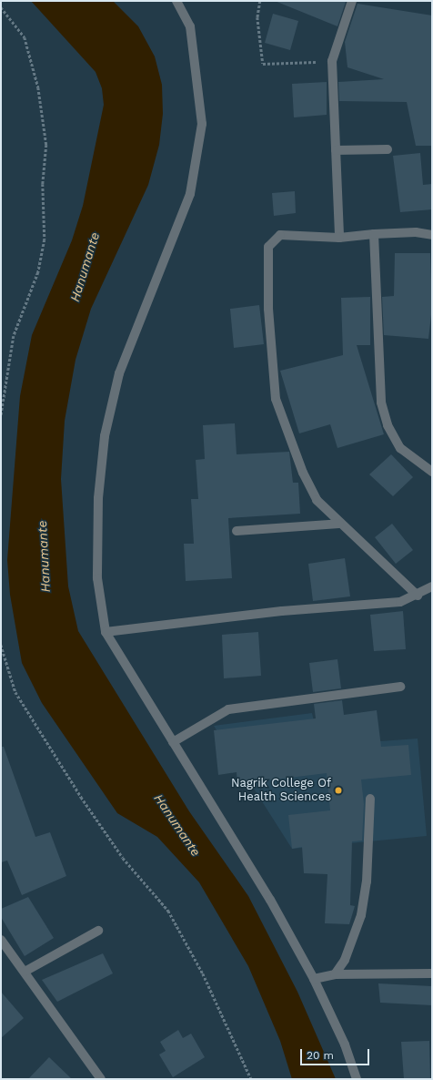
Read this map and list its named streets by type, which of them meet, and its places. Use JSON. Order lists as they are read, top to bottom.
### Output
{
  "water": ["Hanumante"],
  "places": ["Nagrik College Of Health Sciences"],
  "scale_bar": "20 m"
}
